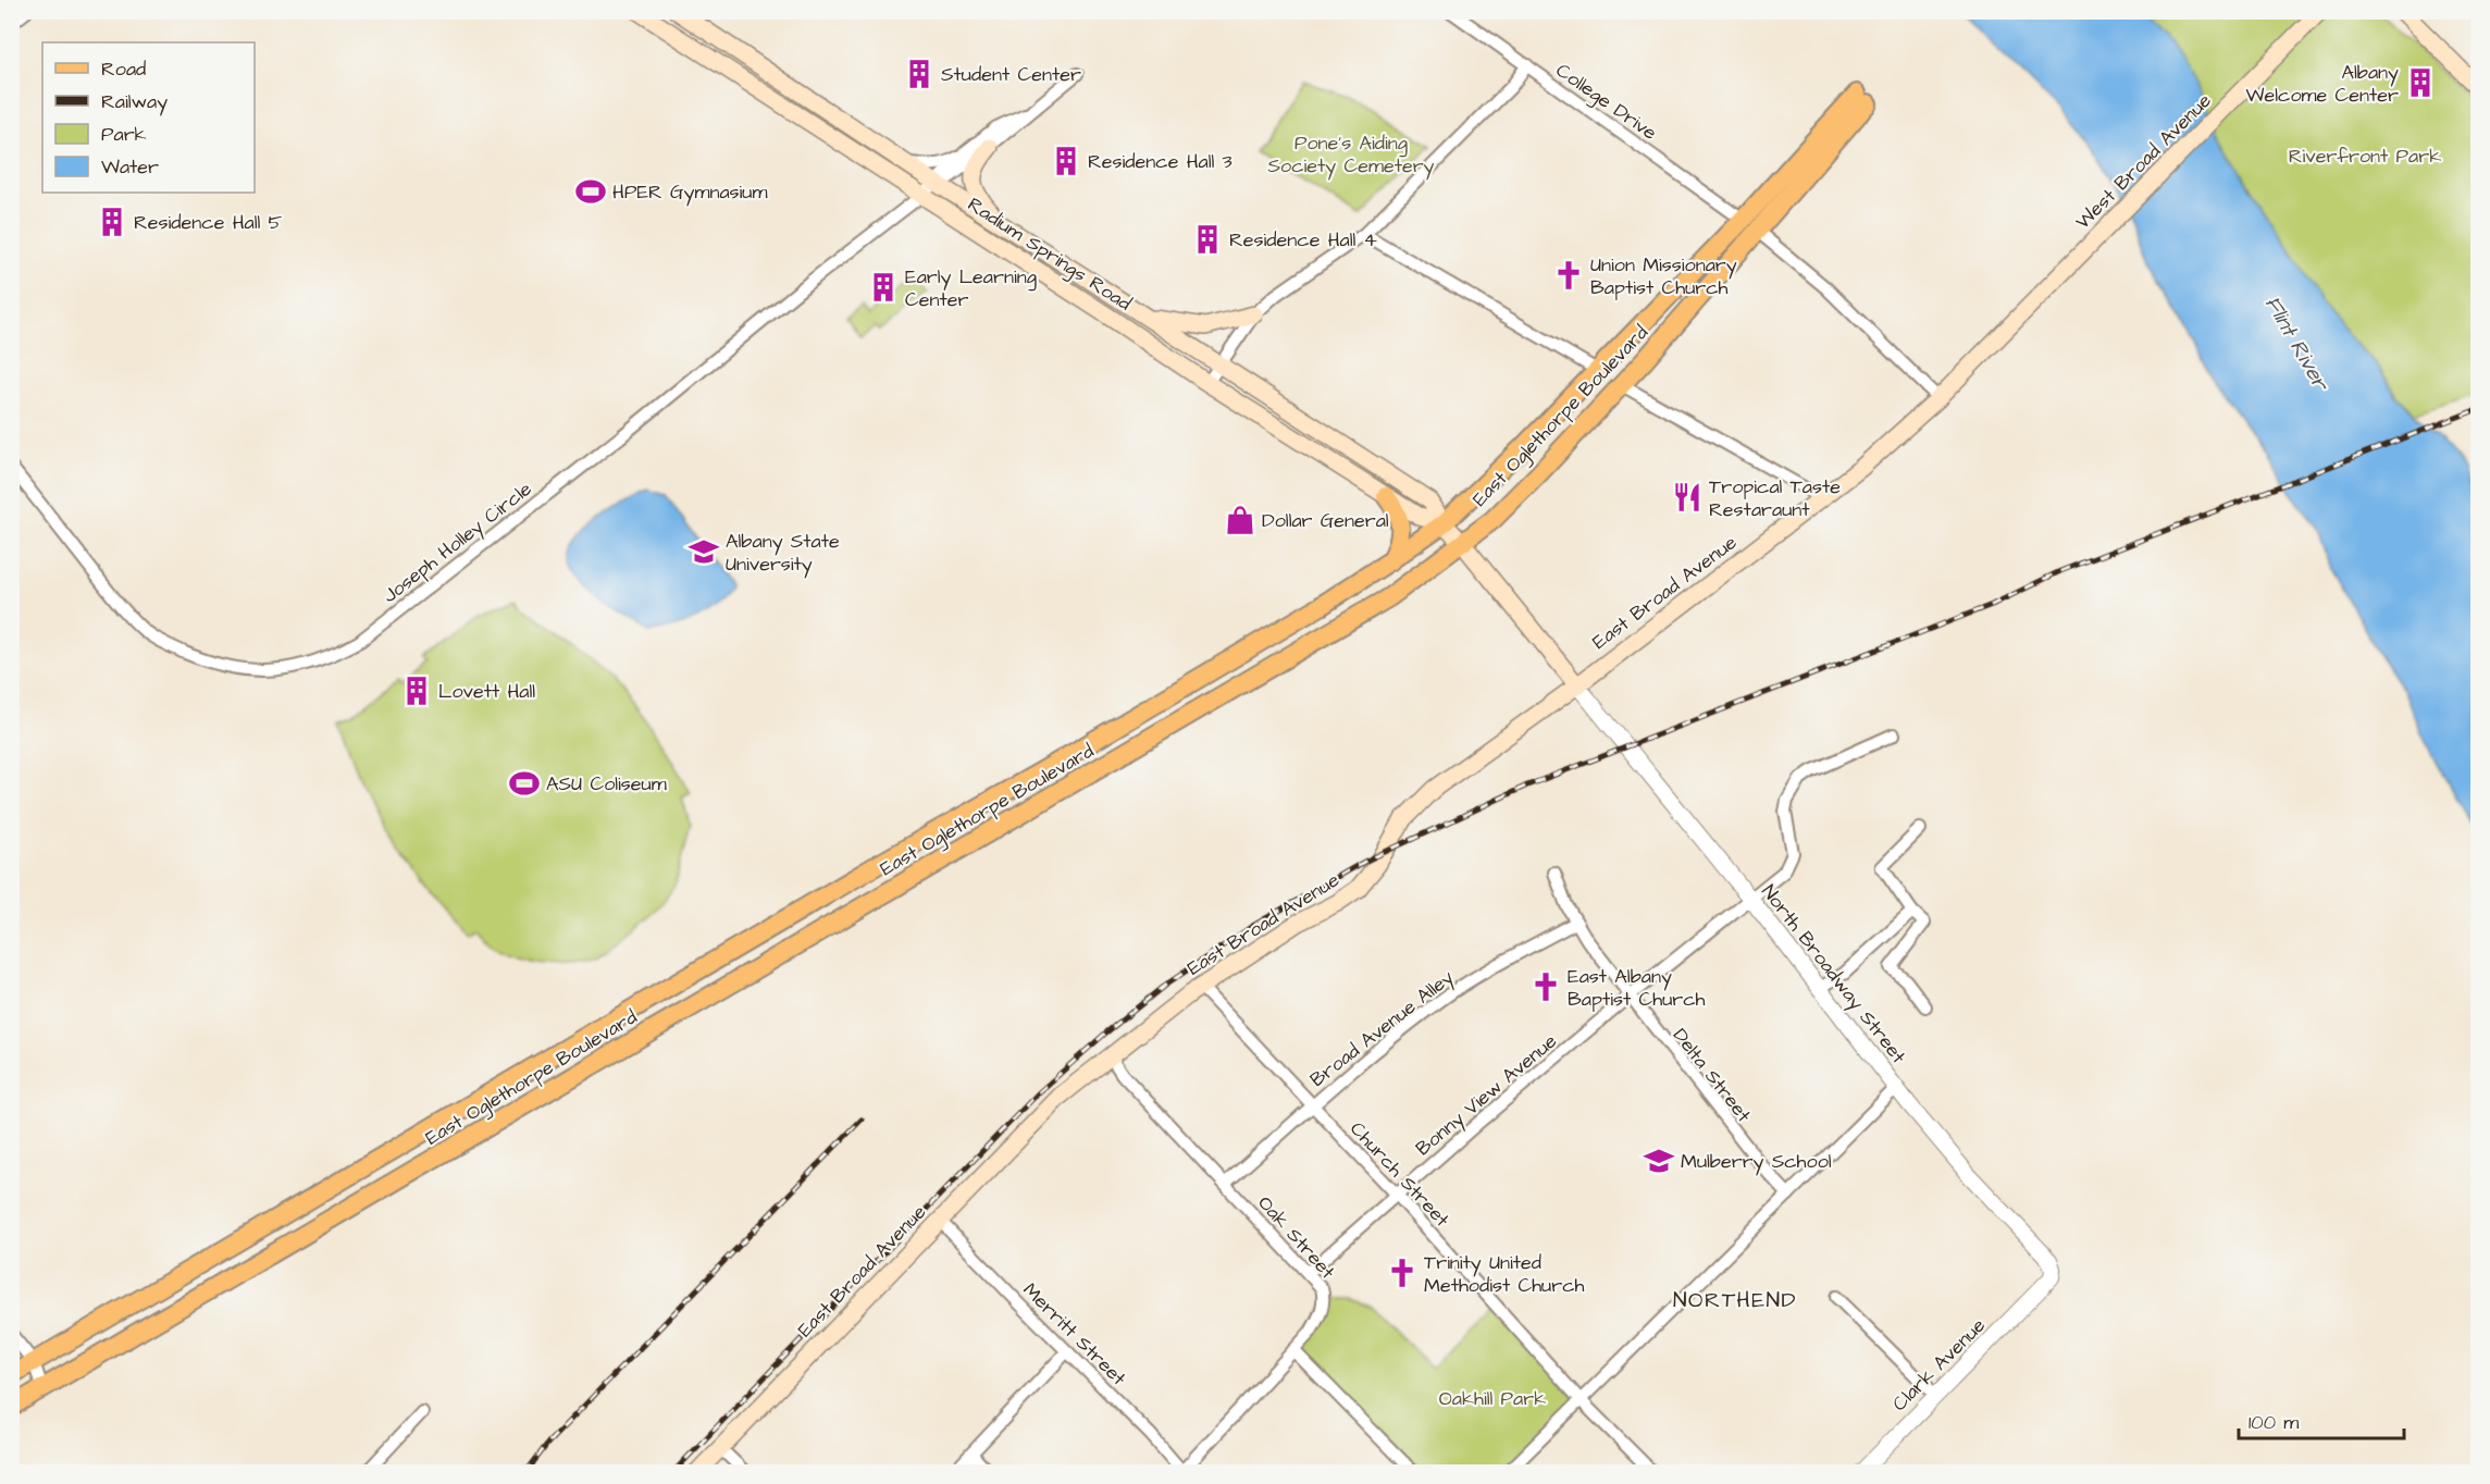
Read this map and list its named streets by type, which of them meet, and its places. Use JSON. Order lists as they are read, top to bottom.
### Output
{
  "streets": {
    "main road": [
      "West Broad Avenue",
      "Radium Springs Road",
      "East Oglethorpe Boulevard",
      "East Broad Avenue"
    ],
    "street": [
      "College Drive",
      "Joseph Holley Circle",
      "North Broadway Street",
      "Broad Avenue Alley",
      "Delta Street",
      "Bonny View Avenue",
      "Church Street",
      "Oak Street",
      "Merritt Street",
      "Clark Avenue"
    ]
  },
  "crossings": [
    ["College Drive", "East Oglethorpe Boulevard"],
    ["College Drive", "East Broad Avenue"],
    ["West Broad Avenue", "East Broad Avenue"],
    ["Radium Springs Road", "East Oglethorpe Boulevard"],
    ["Radium Springs Road", "Joseph Holley Circle"],
    ["Radium Springs Road", "East Broad Avenue"],
    ["Radium Springs Road", "North Broadway Street"],
    ["East Broad Avenue", "North Broadway Street"],
    ["East Broad Avenue", "Church Street"],
    ["East Broad Avenue", "Oak Street"],
    ["East Broad Avenue", "Merritt Street"],
    ["North Broadway Street", "Bonny View Avenue"],
    ["North Broadway Street", "Clark Avenue"],
    ["Broad Avenue Alley", "Delta Street"],
    ["Broad Avenue Alley", "Church Street"],
    ["Broad Avenue Alley", "Oak Street"],
    ["Delta Street", "Bonny View Avenue"],
    ["Bonny View Avenue", "Church Street"],
    ["Bonny View Avenue", "Oak Street"]
  ],
  "districts": ["NORTHEND"],
  "water": ["Flint River"],
  "parks": ["Pone's Aiding Society Cemetery", "Riverfront Park", "Oakhill Park"],
  "places": {
    "building": [
      "Student Center",
      "Albany Welcome Center",
      "Residence Hall 3",
      "Residence Hall 5",
      "Residence Hall 4",
      "Early Learning Center",
      "Lovett Hall"
    ],
    "sports": ["HPER Gymnasium", "ASU Coliseum"],
    "church": ["Union Missionary Baptist Church", "East Albany Baptist Church", "Trinity United Methodist Church"],
    "restaurant": ["Tropical Taste Restaraunt"],
    "shop": ["Dollar General"],
    "school or university": ["Albany State University", "Mulberry School"]
  },
  "legend": [
    "Road",
    "Railway",
    "Park",
    "Water"
  ],
  "scale_bar": "100 m"
}
